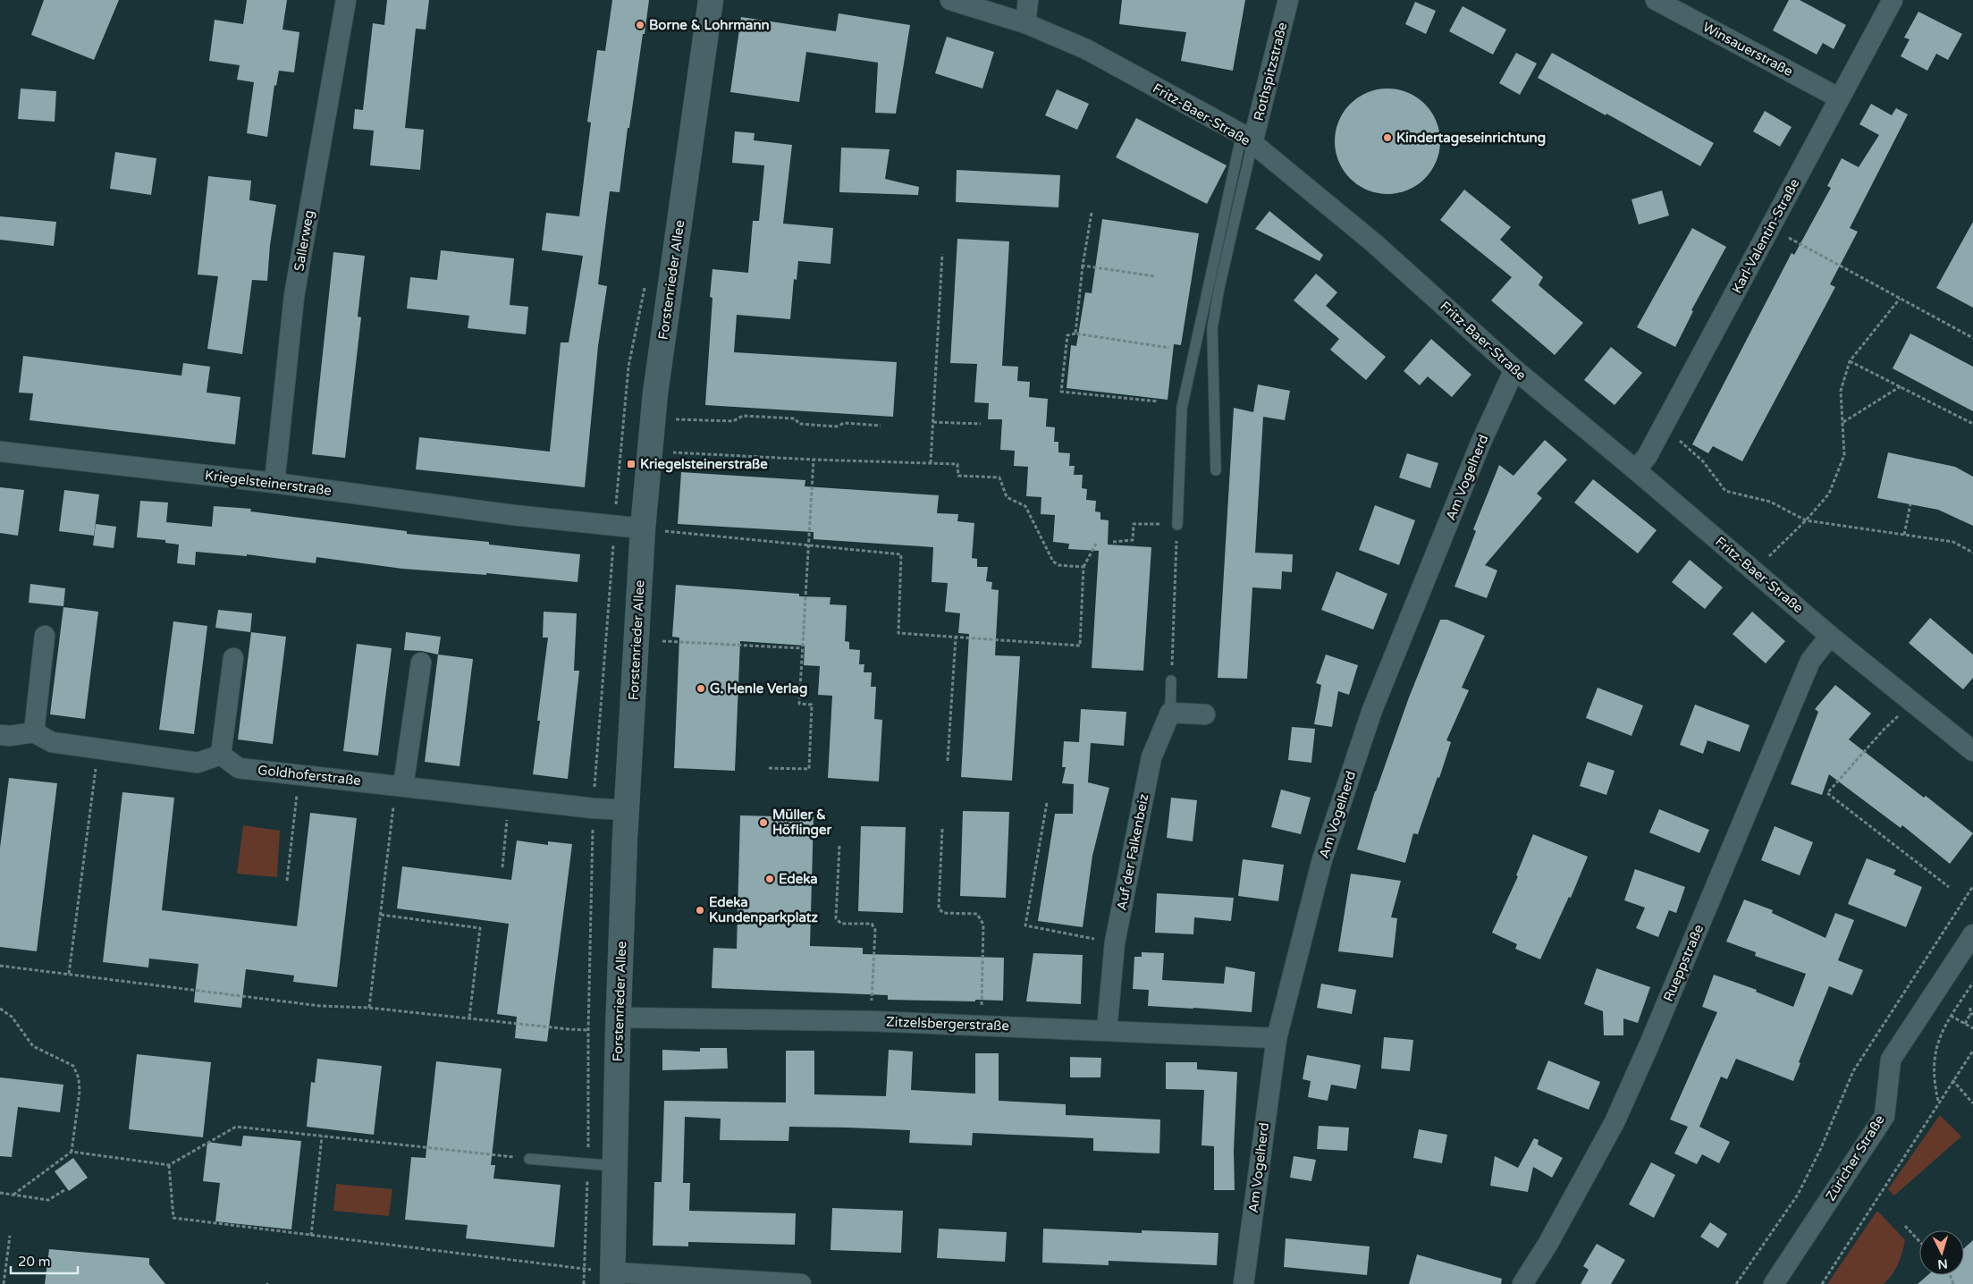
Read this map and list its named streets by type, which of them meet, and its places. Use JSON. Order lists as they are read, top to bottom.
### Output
{
  "streets": {
    "street": [
      "Winsauerstraße",
      "Rothspitzstraße",
      "Fritz-Baer-Straße",
      "Karl-Valentin-Straße",
      "Sallerweg",
      "Forstenrieder Allee",
      "Am Vogelherd",
      "Kriegelsteinerstraße",
      "Goldhoferstraße",
      "Auf der Falkenbeiz",
      "Rueppstraße",
      "Zitzelsbergerstraße",
      "Züricher Straße"
    ]
  },
  "crossings": [
    ["Winsauerstraße", "Karl-Valentin-Straße"],
    ["Rothspitzstraße", "Fritz-Baer-Straße"],
    ["Fritz-Baer-Straße", "Karl-Valentin-Straße"],
    ["Fritz-Baer-Straße", "Am Vogelherd"],
    ["Fritz-Baer-Straße", "Rueppstraße"],
    ["Sallerweg", "Kriegelsteinerstraße"],
    ["Forstenrieder Allee", "Kriegelsteinerstraße"],
    ["Forstenrieder Allee", "Goldhoferstraße"],
    ["Forstenrieder Allee", "Zitzelsbergerstraße"],
    ["Am Vogelherd", "Zitzelsbergerstraße"],
    ["Auf der Falkenbeiz", "Zitzelsbergerstraße"]
  ],
  "places": {
    "other": [
      "Borne & Lohrmann",
      "Kindertageseinrichtung",
      "G. Henle Verlag",
      "Müller & Höflinger",
      "Edeka",
      "Edeka Kundenparkplatz"
    ],
    "transit": ["Kriegelsteinerstraße"]
  },
  "scale_bar": "20 m",
  "north": "bottom"
}
